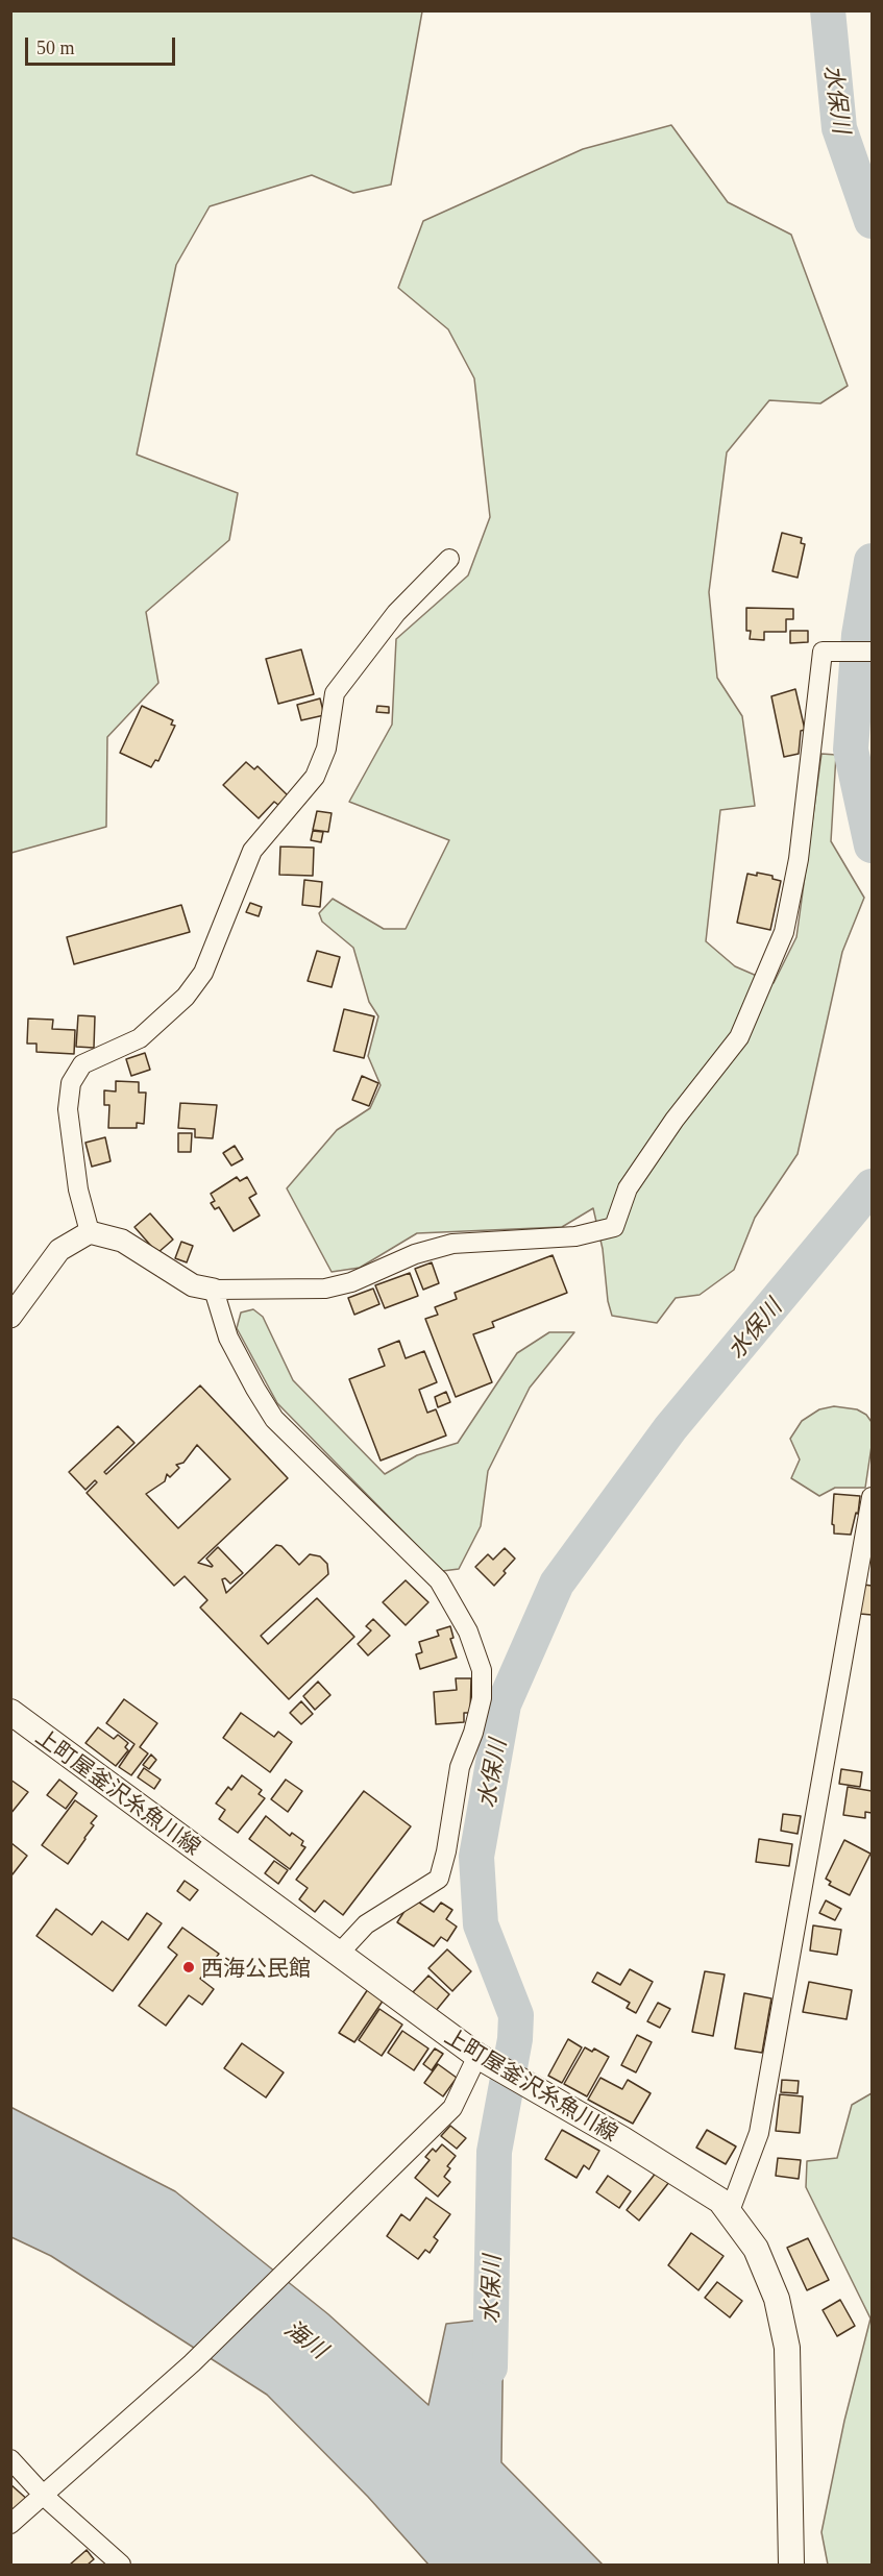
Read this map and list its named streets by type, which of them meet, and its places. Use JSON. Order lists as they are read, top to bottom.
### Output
{
  "streets": {
    "main road": ["上町屋釜沢糸魚川線"]
  },
  "water": ["水保川", "海川"],
  "places": ["西海公民館"],
  "scale_bar": "50 m"
}
